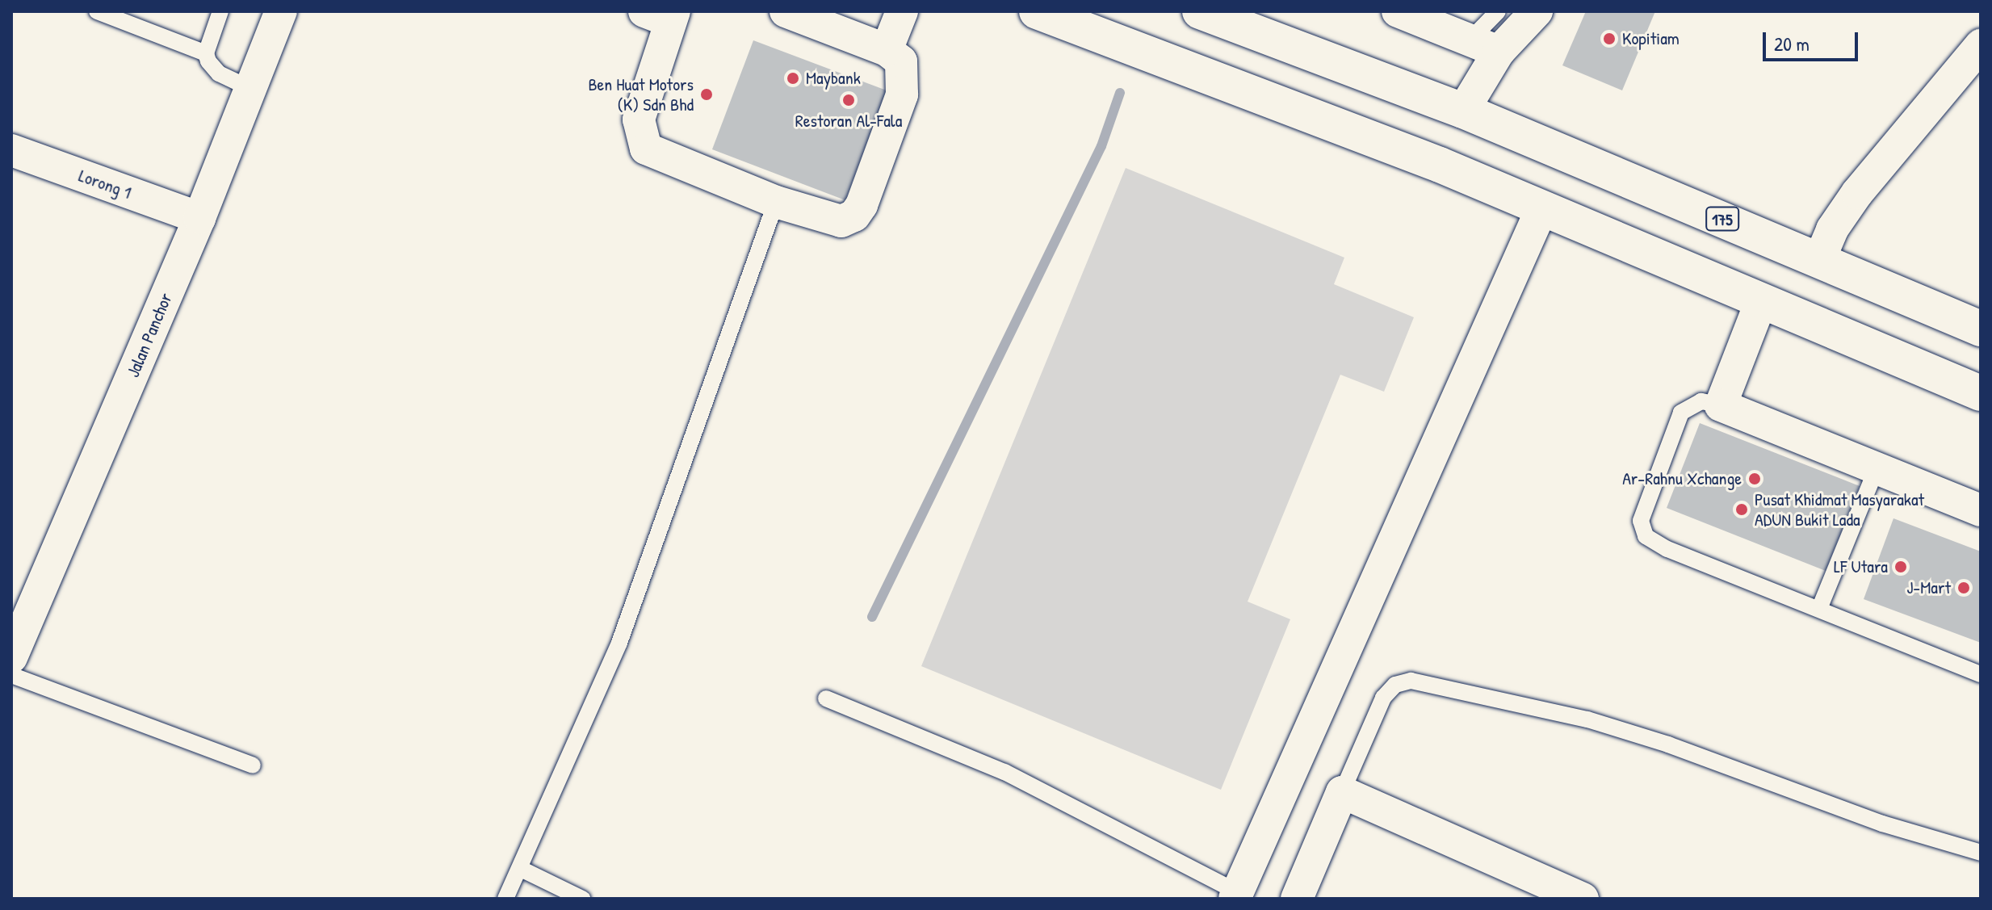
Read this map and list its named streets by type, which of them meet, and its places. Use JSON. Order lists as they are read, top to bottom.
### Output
{
  "streets": {
    "highway": ["175"],
    "street": ["Lorong 1", "Jalan Panchor"]
  },
  "crossings": [
    ["Lorong 1", "Jalan Panchor"]
  ],
  "places": [
    "Kopitiam",
    "Maybank",
    "Ben Huat Motors (K) Sdn Bhd",
    "Restoran Al-Fala",
    "Ar-Rahnu Xchange",
    "Pusat Khidmat Masyarakat ADUN Bukit Lada",
    "LF Utara",
    "J-Mart"
  ],
  "scale_bar": "20 m"
}
